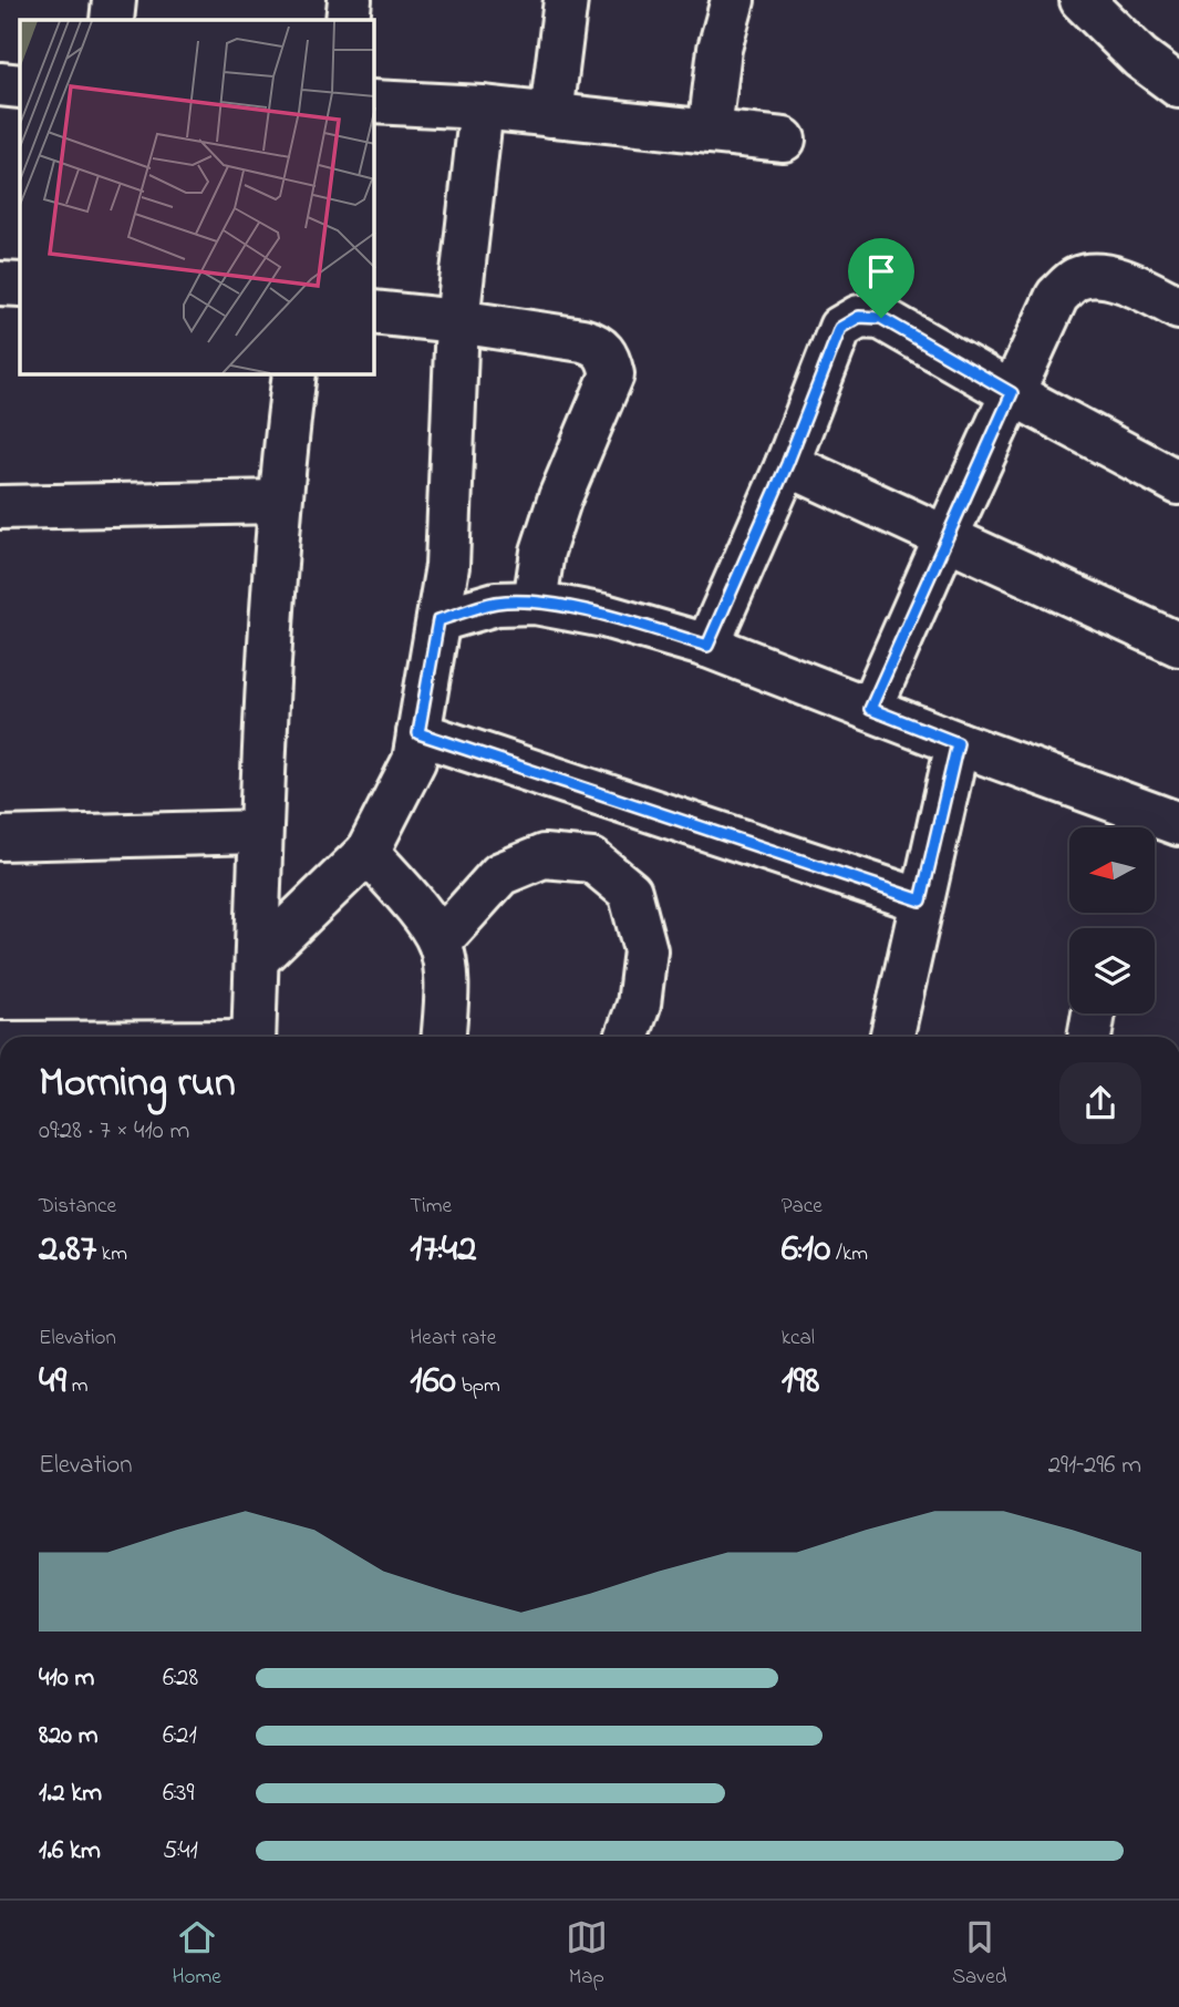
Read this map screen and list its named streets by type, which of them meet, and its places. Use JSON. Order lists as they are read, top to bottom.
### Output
{
  "north": "left",
  "page": {
    "heading": ["Morning run", "09:28 · 7 × 410 m"],
    "stats": [
      ["Distance", "2.87 km"],
      ["Time", "17:42"],
      ["Pace", "6:10 /km"],
      ["Elevation", "49 m"],
      ["Heart rate", "160 bpm"],
      ["kcal", "198"]
    ],
    "chart": ["Elevation", "291–296 m"],
    "list": [
      {
        "name": "410 m",
        "note": "6:28"
      },
      {
        "name": "820 m",
        "note": "6:21"
      },
      {
        "name": "1.2 km",
        "note": "6:39"
      },
      {
        "name": "1.6 km",
        "note": "5:41"
      }
    ],
    "tabs": ["Home", "Map", "Saved"]
  }
}
